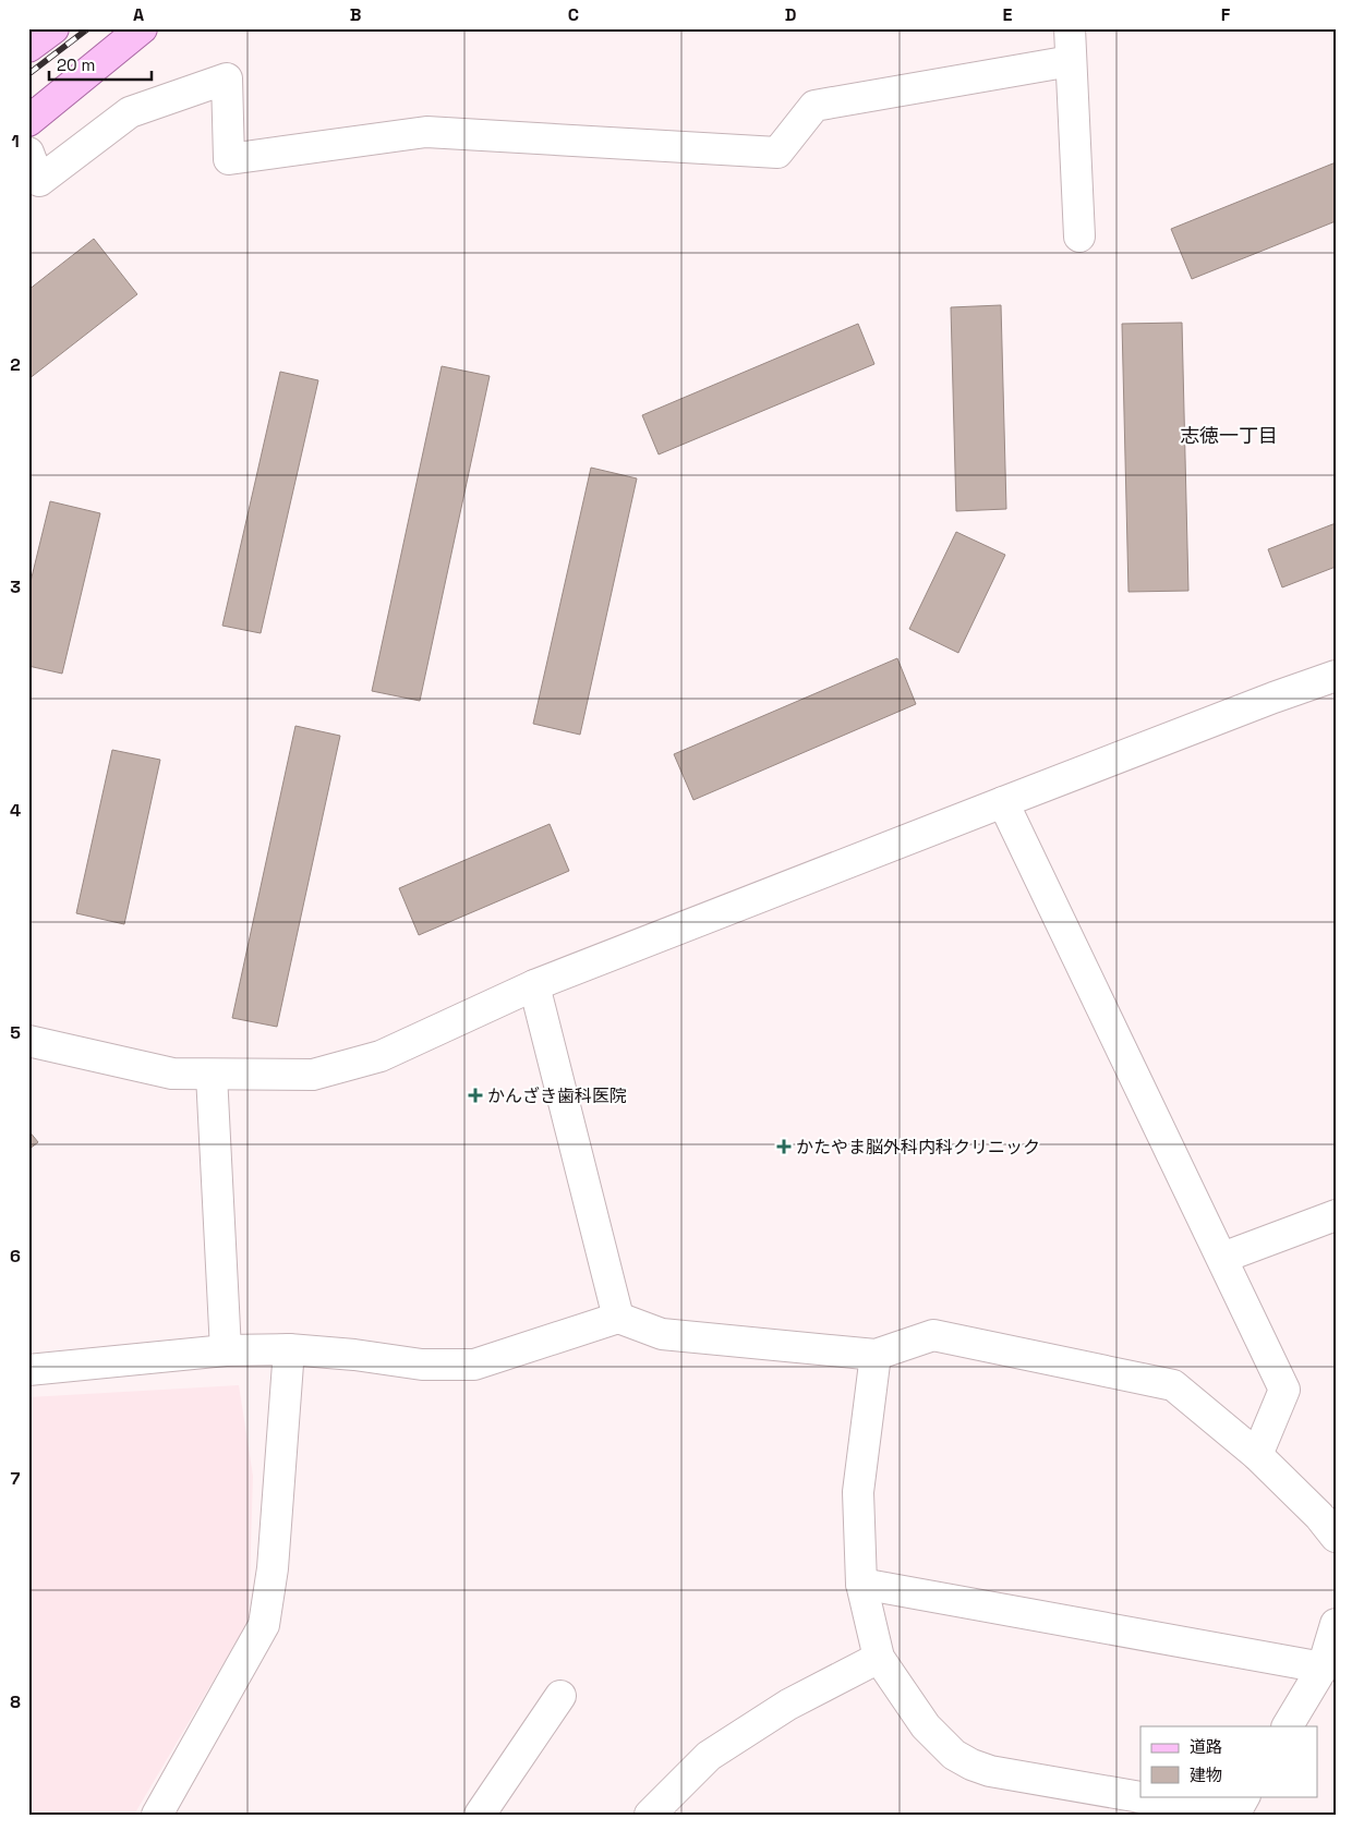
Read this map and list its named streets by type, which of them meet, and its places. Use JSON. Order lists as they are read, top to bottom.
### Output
{
  "districts": ["志徳一丁目"],
  "places": {
    "health": ["かんざき歯科医院", "かたやま脳外科内科クリニック"]
  },
  "legend": ["道路", "建物"],
  "scale_bar": "20 m",
  "grid": {
    "columns": [
      "A",
      "B",
      "C",
      "D",
      "E",
      "F"
    ],
    "rows": [
      "1",
      "2",
      "3",
      "4",
      "5",
      "6",
      "7",
      "8"
    ]
  }
}
